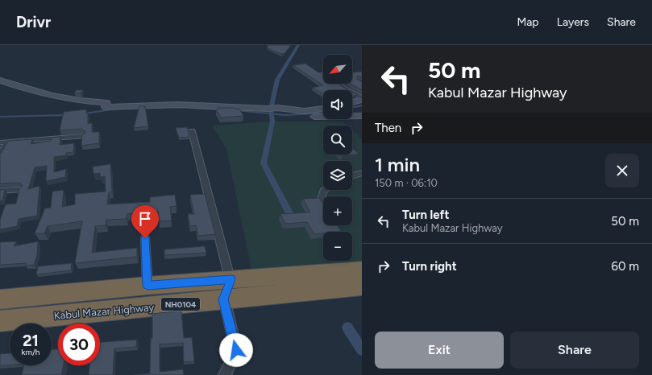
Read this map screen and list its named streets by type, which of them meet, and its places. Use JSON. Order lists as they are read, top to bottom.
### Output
{
  "streets": {
    "highway": ["NH0104", "Kabul Mazar Highway"]
  },
  "north": "bottom left",
  "page": {
    "header": "Drivr",
    "nav": ["Map", "Layers", "Share"],
    "turn": ["50 m", "Kabul Mazar Highway"],
    "map_buttons": ["+", "−"],
    "then": "Then",
    "heading": ["1 min", "150 m · 06:10"],
    "list": [
      {
        "name": "Turn left",
        "note": "Kabul Mazar Highway",
        "value": "50 m"
      },
      {
        "name": "Turn right",
        "value": "60 m"
      }
    ],
    "speed": "21 km/h",
    "limit": "30",
    "buttons": ["Exit", "Share"]
  }
}
